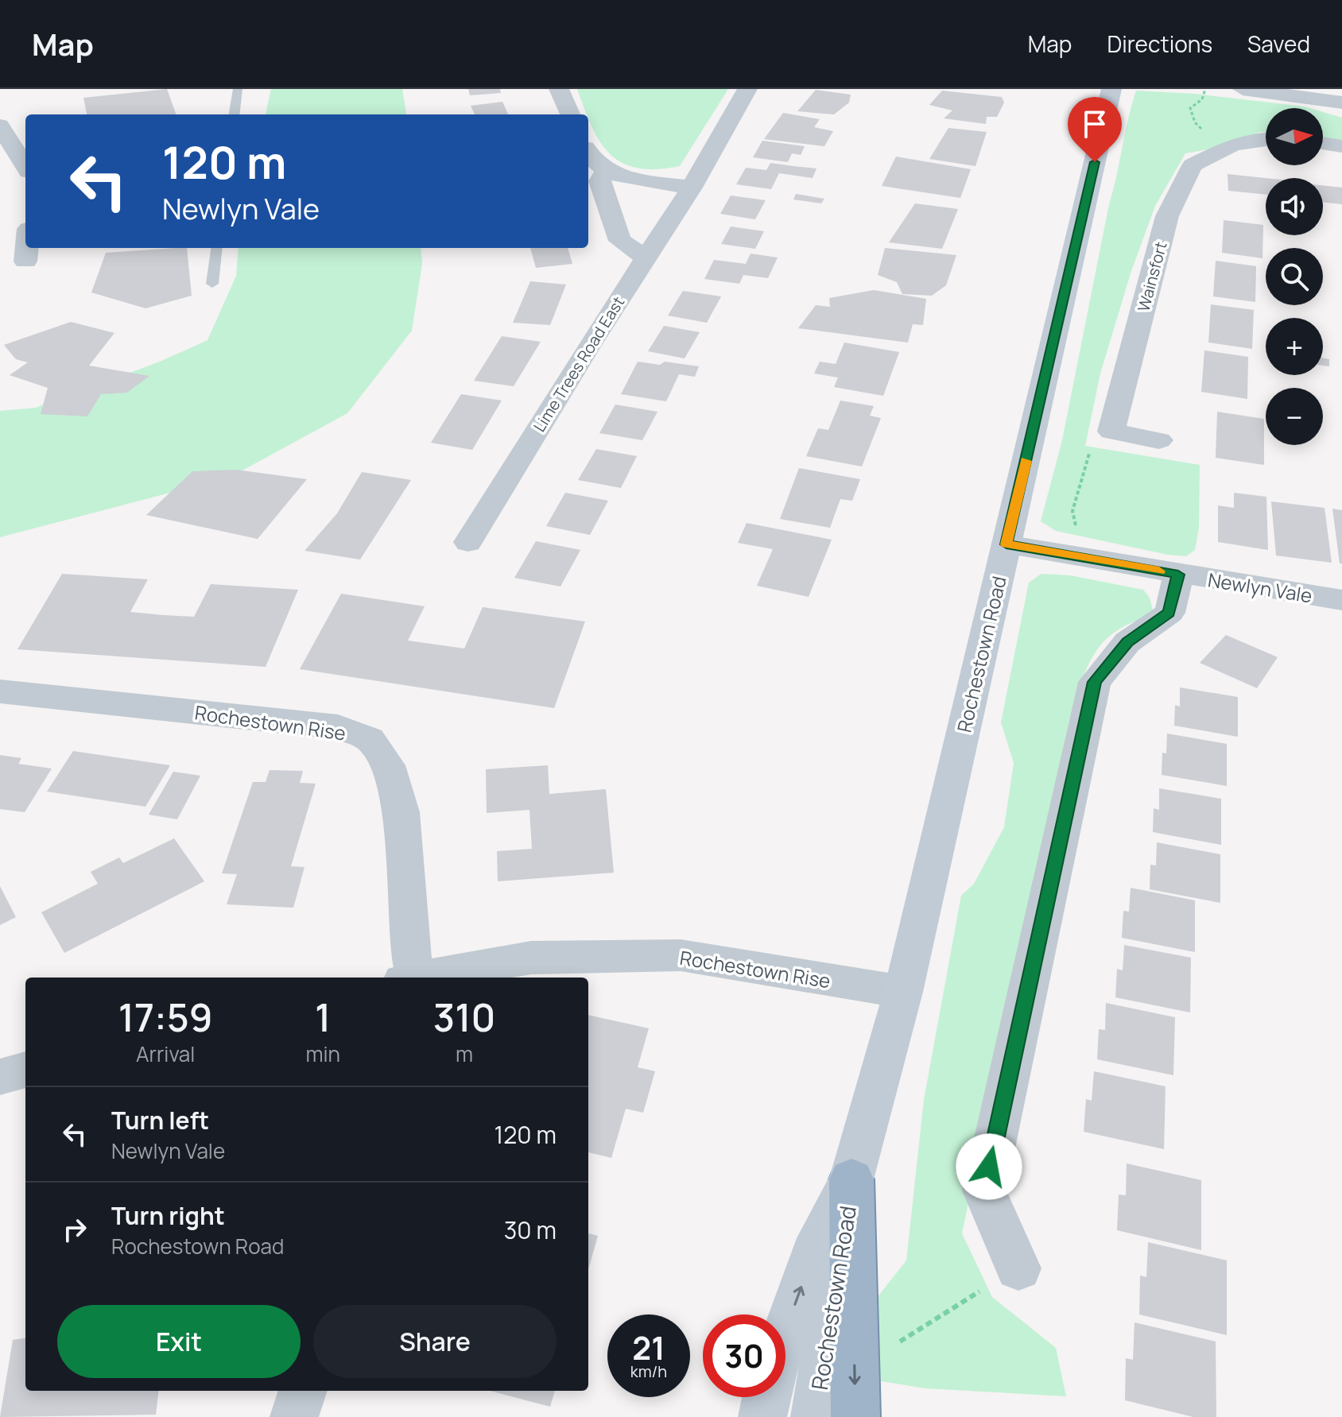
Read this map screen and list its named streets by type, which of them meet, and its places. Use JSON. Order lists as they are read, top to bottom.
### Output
{
  "streets": {
    "main road": ["Rochestown Road"],
    "street": [
      "Wainsfort",
      "Lime Trees Road East",
      "Newlyn Vale",
      "Rochestown Rise"
    ]
  },
  "crossings": [
    ["Newlyn Vale", "Rochestown Road"],
    ["Rochestown Road", "Rochestown Rise"]
  ],
  "north": "right",
  "page": {
    "header": "Map",
    "nav": ["Map", "Directions", "Saved"],
    "map_buttons": ["+", "−"],
    "turn": ["120 m", "Newlyn Vale"],
    "eta": [
      "17:59",
      "Arrival",
      "1",
      "min",
      "310",
      "m"
    ],
    "list": [
      {
        "name": "Turn left",
        "note": "Newlyn Vale",
        "value": "120 m"
      },
      {
        "name": "Turn right",
        "note": "Rochestown Road",
        "value": "30 m"
      }
    ],
    "buttons": ["Exit", "Share"],
    "speed": "21 km/h",
    "limit": "30"
  }
}
